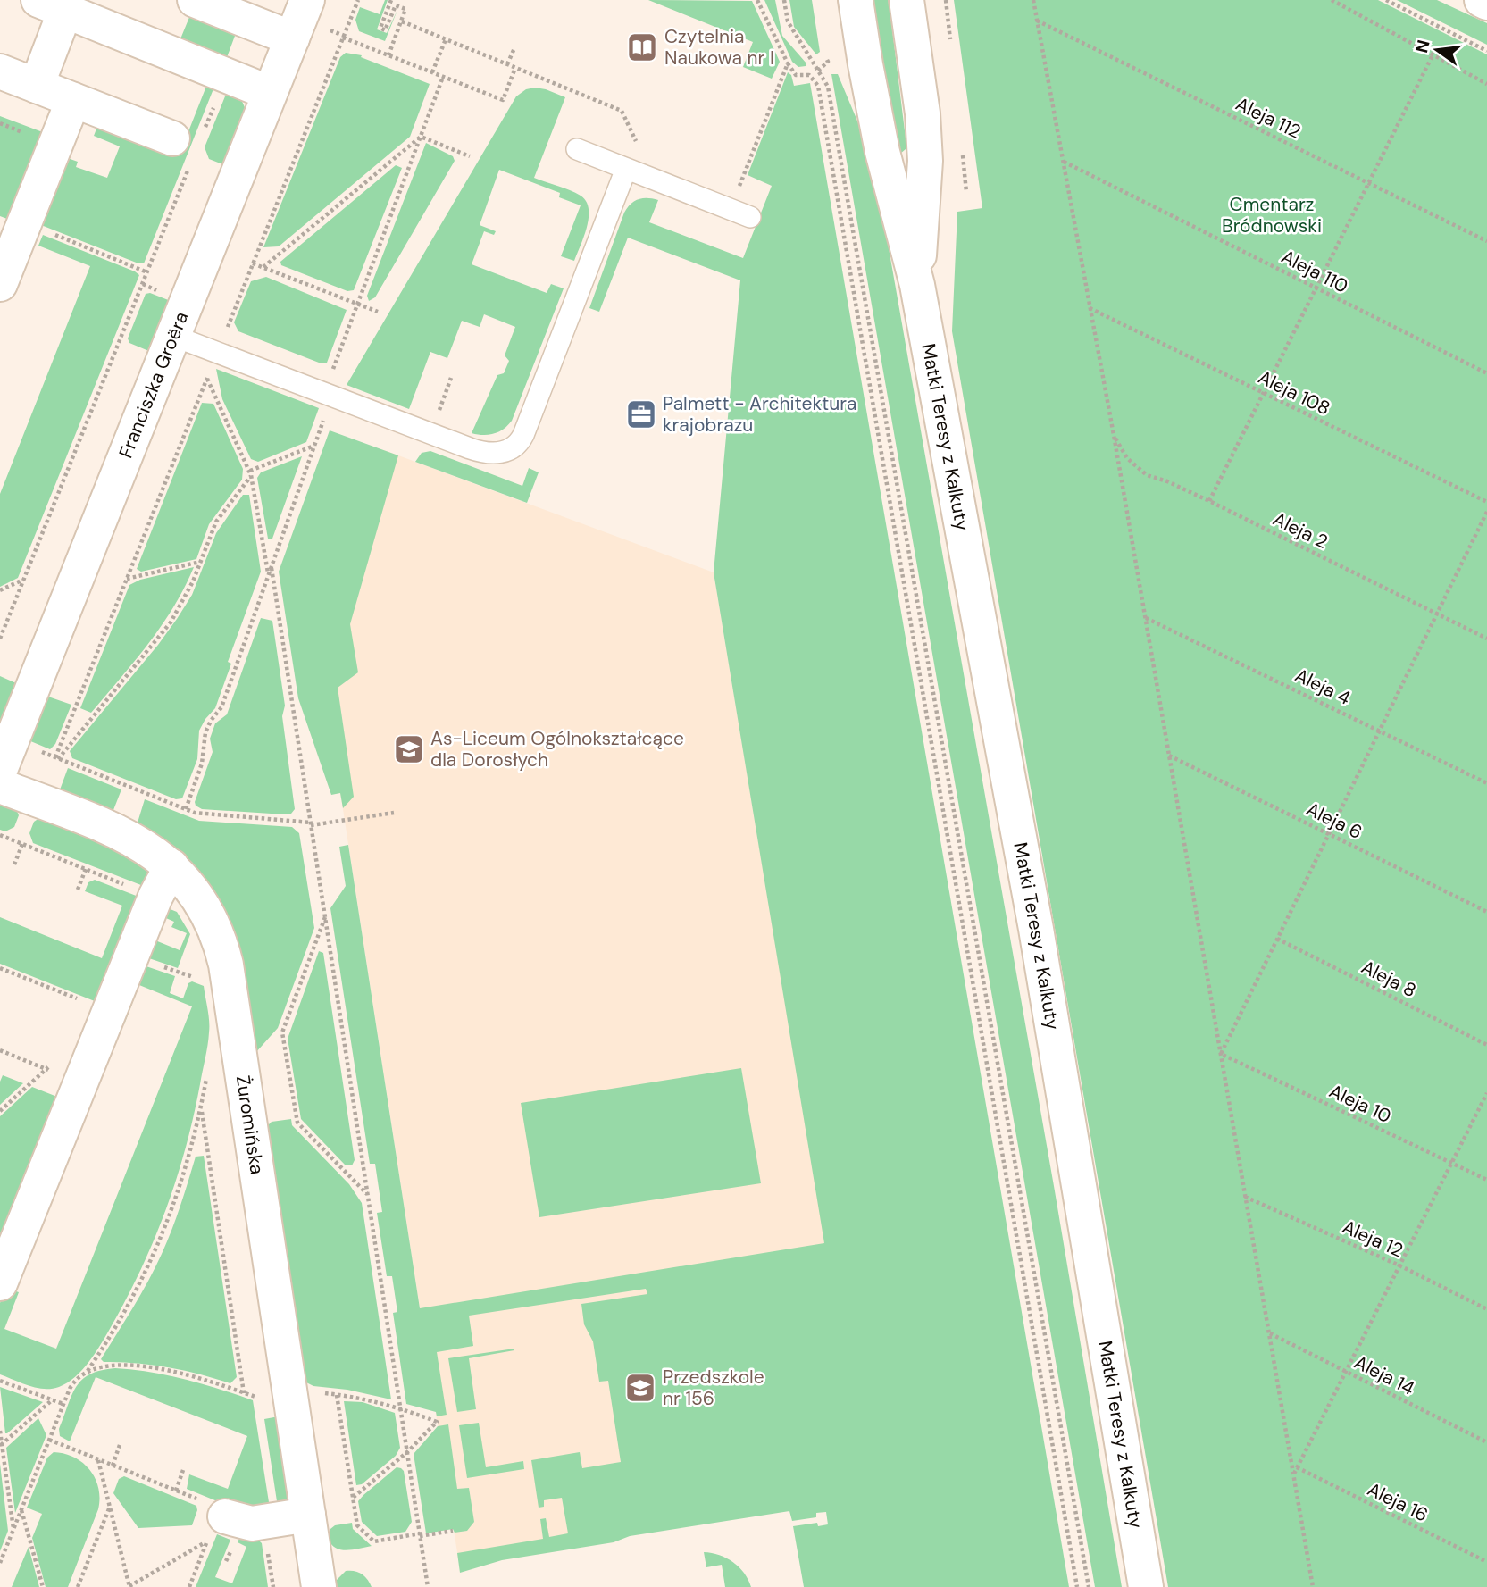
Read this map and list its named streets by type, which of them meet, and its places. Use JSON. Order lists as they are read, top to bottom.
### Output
{
  "streets": {
    "street": ["Franciszka Groëra", "Matki Teresy z Kalkuty", "Żuromińska"],
    "path": [
      "Aleja 112",
      "Aleja 110",
      "Aleja 108",
      "Aleja 2",
      "Aleja 4",
      "Aleja 6",
      "Aleja 8",
      "Aleja 10",
      "Aleja 12",
      "Aleja 14",
      "Aleja 16"
    ]
  },
  "parks": ["Cmentarz Bródnowski"],
  "places": {
    "library": ["Czytelnia Naukowa nr I"],
    "office": ["Palmett - Architektura krajobrazu"],
    "school or university": ["As-Liceum Ogólnokształcące dla Dorosłych", "Przedszkole nr 156"]
  },
  "north": "left"
}
